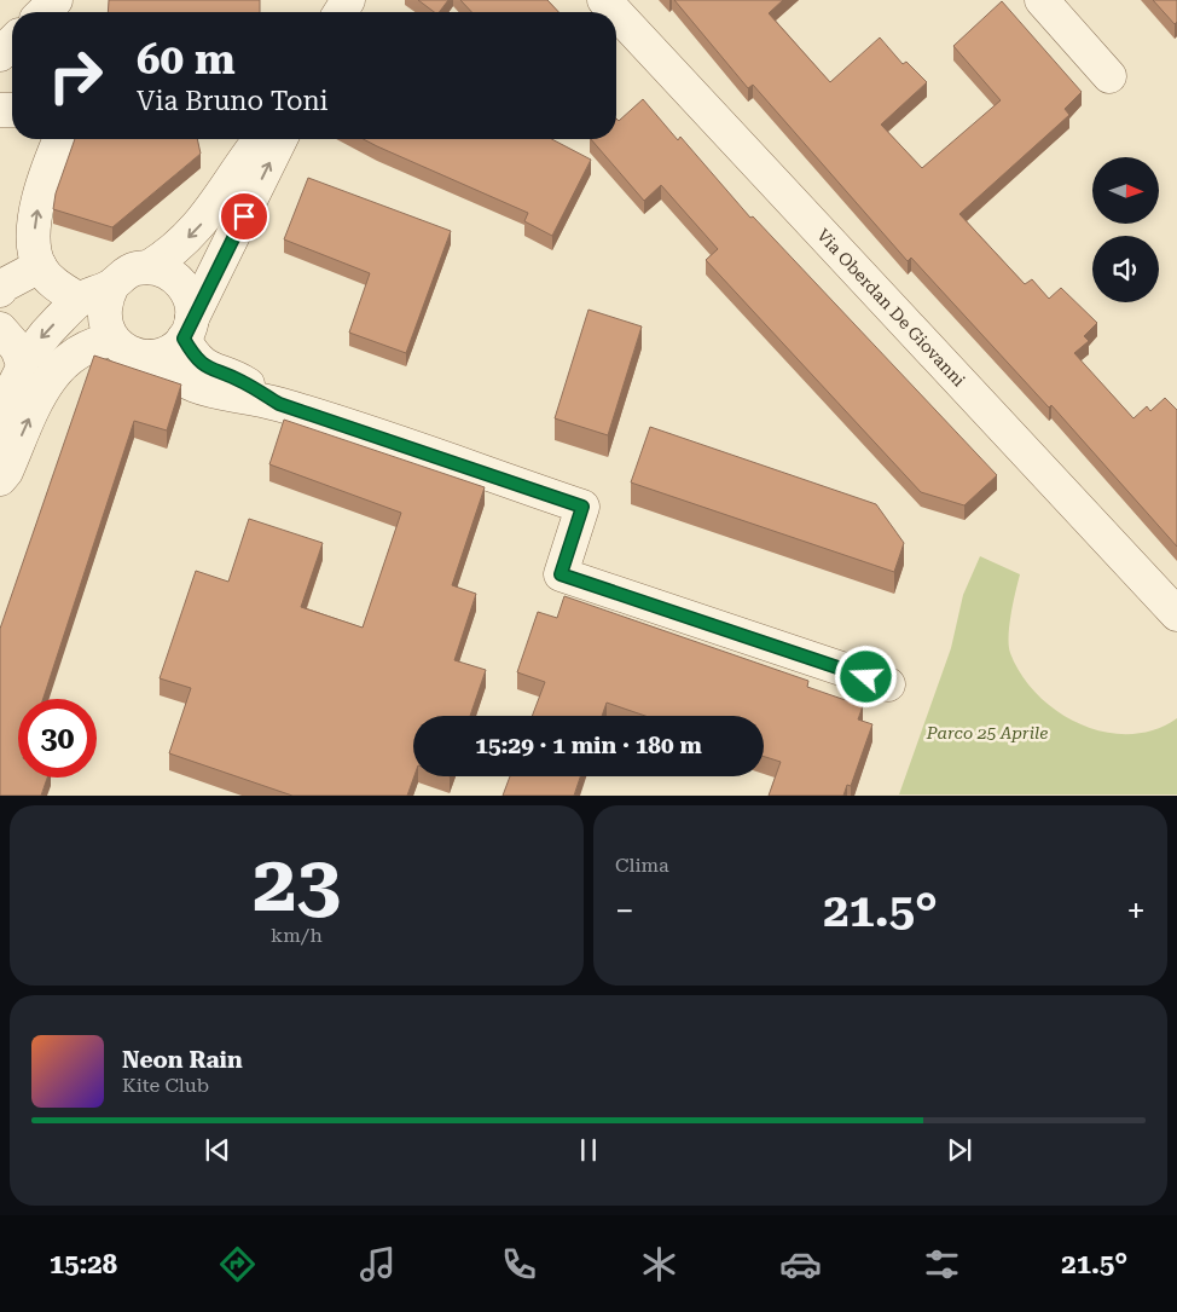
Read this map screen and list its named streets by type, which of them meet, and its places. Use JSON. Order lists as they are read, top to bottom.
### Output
{
  "streets": {
    "street": ["Via Oberdan De Giovanni"]
  },
  "parks": ["Parco 25 Aprile"],
  "north": "right",
  "page": {
    "turn": ["60 m", "Via Bruno Toni"],
    "limit": "30",
    "trip": "15:29 · 1 min · 180 m",
    "tile": [
      ["23", "km/h"],
      "Clima"
    ],
    "heat": ["−", "21.5°", "+"],
    "song": ["Neon Rain", "Kite Club"],
    "tabs": ["15:28", "21.5°"]
  }
}
